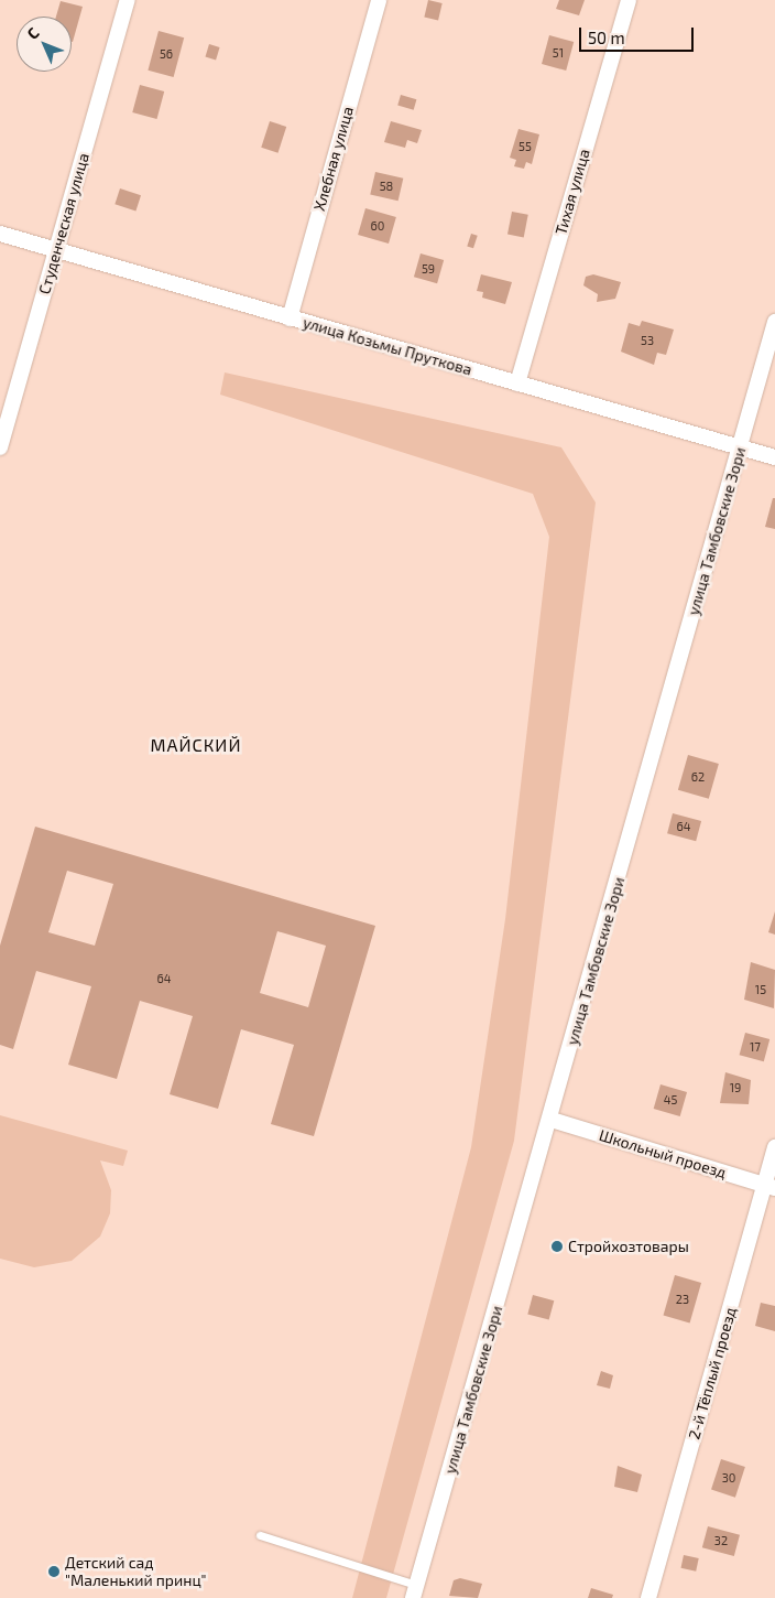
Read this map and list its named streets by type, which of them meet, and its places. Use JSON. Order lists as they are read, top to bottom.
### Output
{
  "streets": {
    "street": [
      "Хлебная улица",
      "Тихая улица",
      "Студенческая улица",
      "улица Козьмы Пруткова",
      "улица Тамбовские Зори",
      "Школьный проезд",
      "2-й Тёплый проезд"
    ]
  },
  "crossings": [
    ["Хлебная улица", "улица Козьмы Пруткова"],
    ["Тихая улица", "улица Козьмы Пруткова"],
    ["Студенческая улица", "улица Козьмы Пруткова"],
    ["улица Козьмы Пруткова", "улица Тамбовские Зори"],
    ["улица Тамбовские Зори", "Школьный проезд"],
    ["Школьный проезд", "2-й Тёплый проезд"]
  ],
  "districts": ["МАЙСКИЙ"],
  "places": ["Стройхозтовары", "Детский сад \"Маленький принц\""],
  "house_numbers": [
    "51",
    "56",
    "55",
    "58",
    "60",
    "59",
    "53",
    "62",
    "64",
    "64",
    "15",
    "17",
    "19",
    "45",
    "23",
    "30",
    "32"
  ],
  "scale_bar": "50 m",
  "north": "top left"
}
